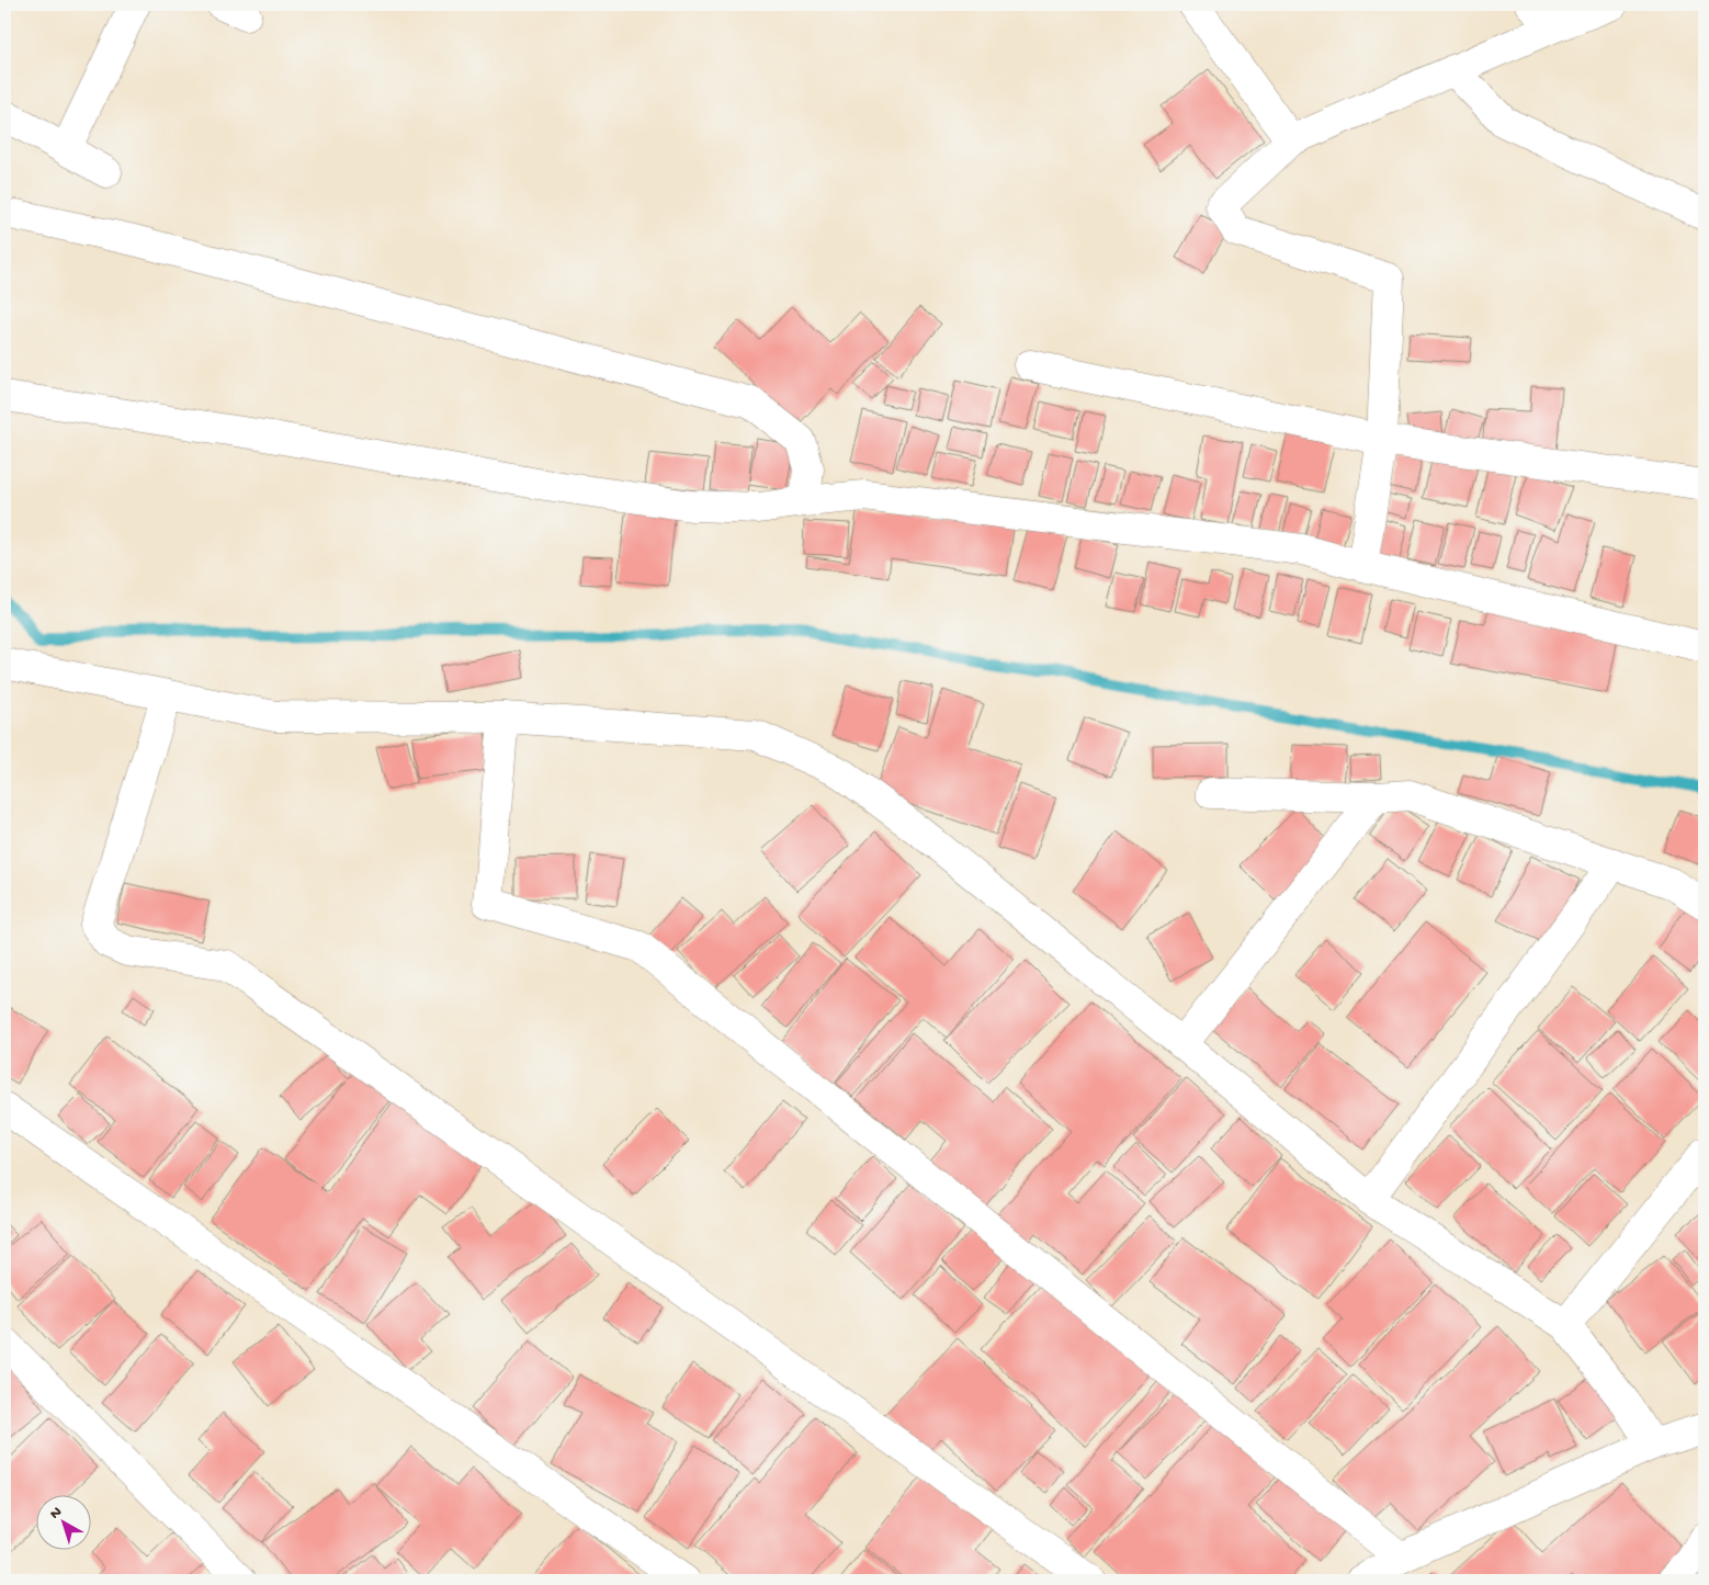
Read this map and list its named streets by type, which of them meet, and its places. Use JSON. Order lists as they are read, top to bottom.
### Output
{
  "north": "top left"
}
